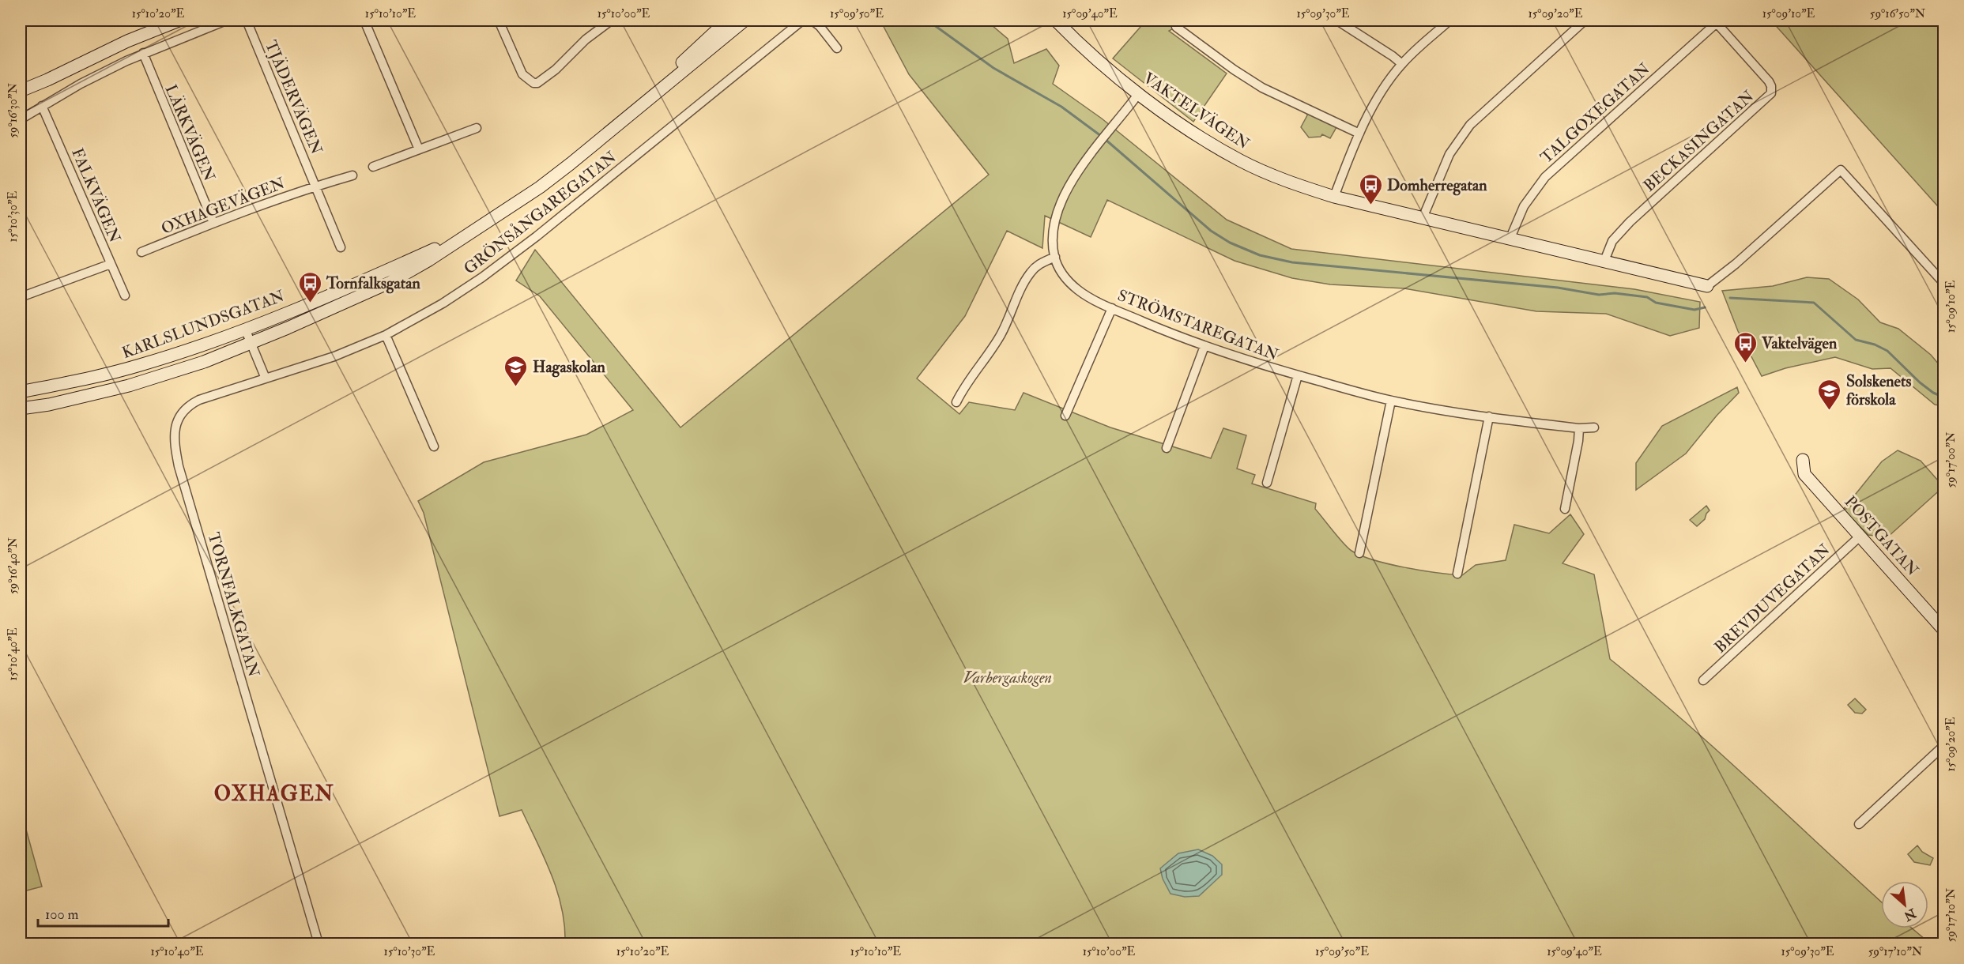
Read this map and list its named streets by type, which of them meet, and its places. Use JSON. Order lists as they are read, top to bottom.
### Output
{
  "streets": {
    "main road": ["VAKTELVÄGEN", "KARLSLUNDSGATAN", "POSTGATAN"],
    "street": [
      "TJÄDERVÄGEN",
      "TALGOXEGATAN",
      "LÄRKVÄGEN",
      "BECKASINGATAN",
      "FALKVÄGEN",
      "OXHAGEVÄGEN",
      "GRÖNSÅNGAREGATAN",
      "STRÖMSTAREGATAN",
      "BREVDUVEGATAN",
      "TORNFALKGATAN"
    ]
  },
  "crossings": [
    ["TJÄDERVÄGEN", "OXHAGEVÄGEN"],
    ["VAKTELVÄGEN", "TALGOXEGATAN"],
    ["VAKTELVÄGEN", "BECKASINGATAN"],
    ["VAKTELVÄGEN", "STRÖMSTAREGATAN"],
    ["TALGOXEGATAN", "BECKASINGATAN"],
    ["LÄRKVÄGEN", "OXHAGEVÄGEN"],
    ["GRÖNSÅNGAREGATAN", "TORNFALKGATAN"],
    ["POSTGATAN", "BREVDUVEGATAN"]
  ],
  "districts": ["OXHAGEN"],
  "parks": ["Varbergaskogen"],
  "places": {
    "bus stop": ["Domherregatan", "Tornfalksgatan", "Vaktelvägen"],
    "school or university": ["Hagaskolan", "Solskenets förskola"]
  },
  "scale_bar": "100 m",
  "north": "bottom right",
  "coordinates": [
    "15°10'20\"E",
    "15°10'10\"E",
    "15°10'00\"E",
    "15°09'50\"E",
    "15°09'40\"E",
    "15°09'30\"E",
    "15°09'20\"E",
    "15°09'10\"E",
    "59°16'50\"N",
    "59°16'30\"N",
    "15°10'30\"E",
    "59°17'00\"N",
    "59°16'40\"N",
    "15°10'40\"E",
    "59°17'10\"N"
  ]
}
